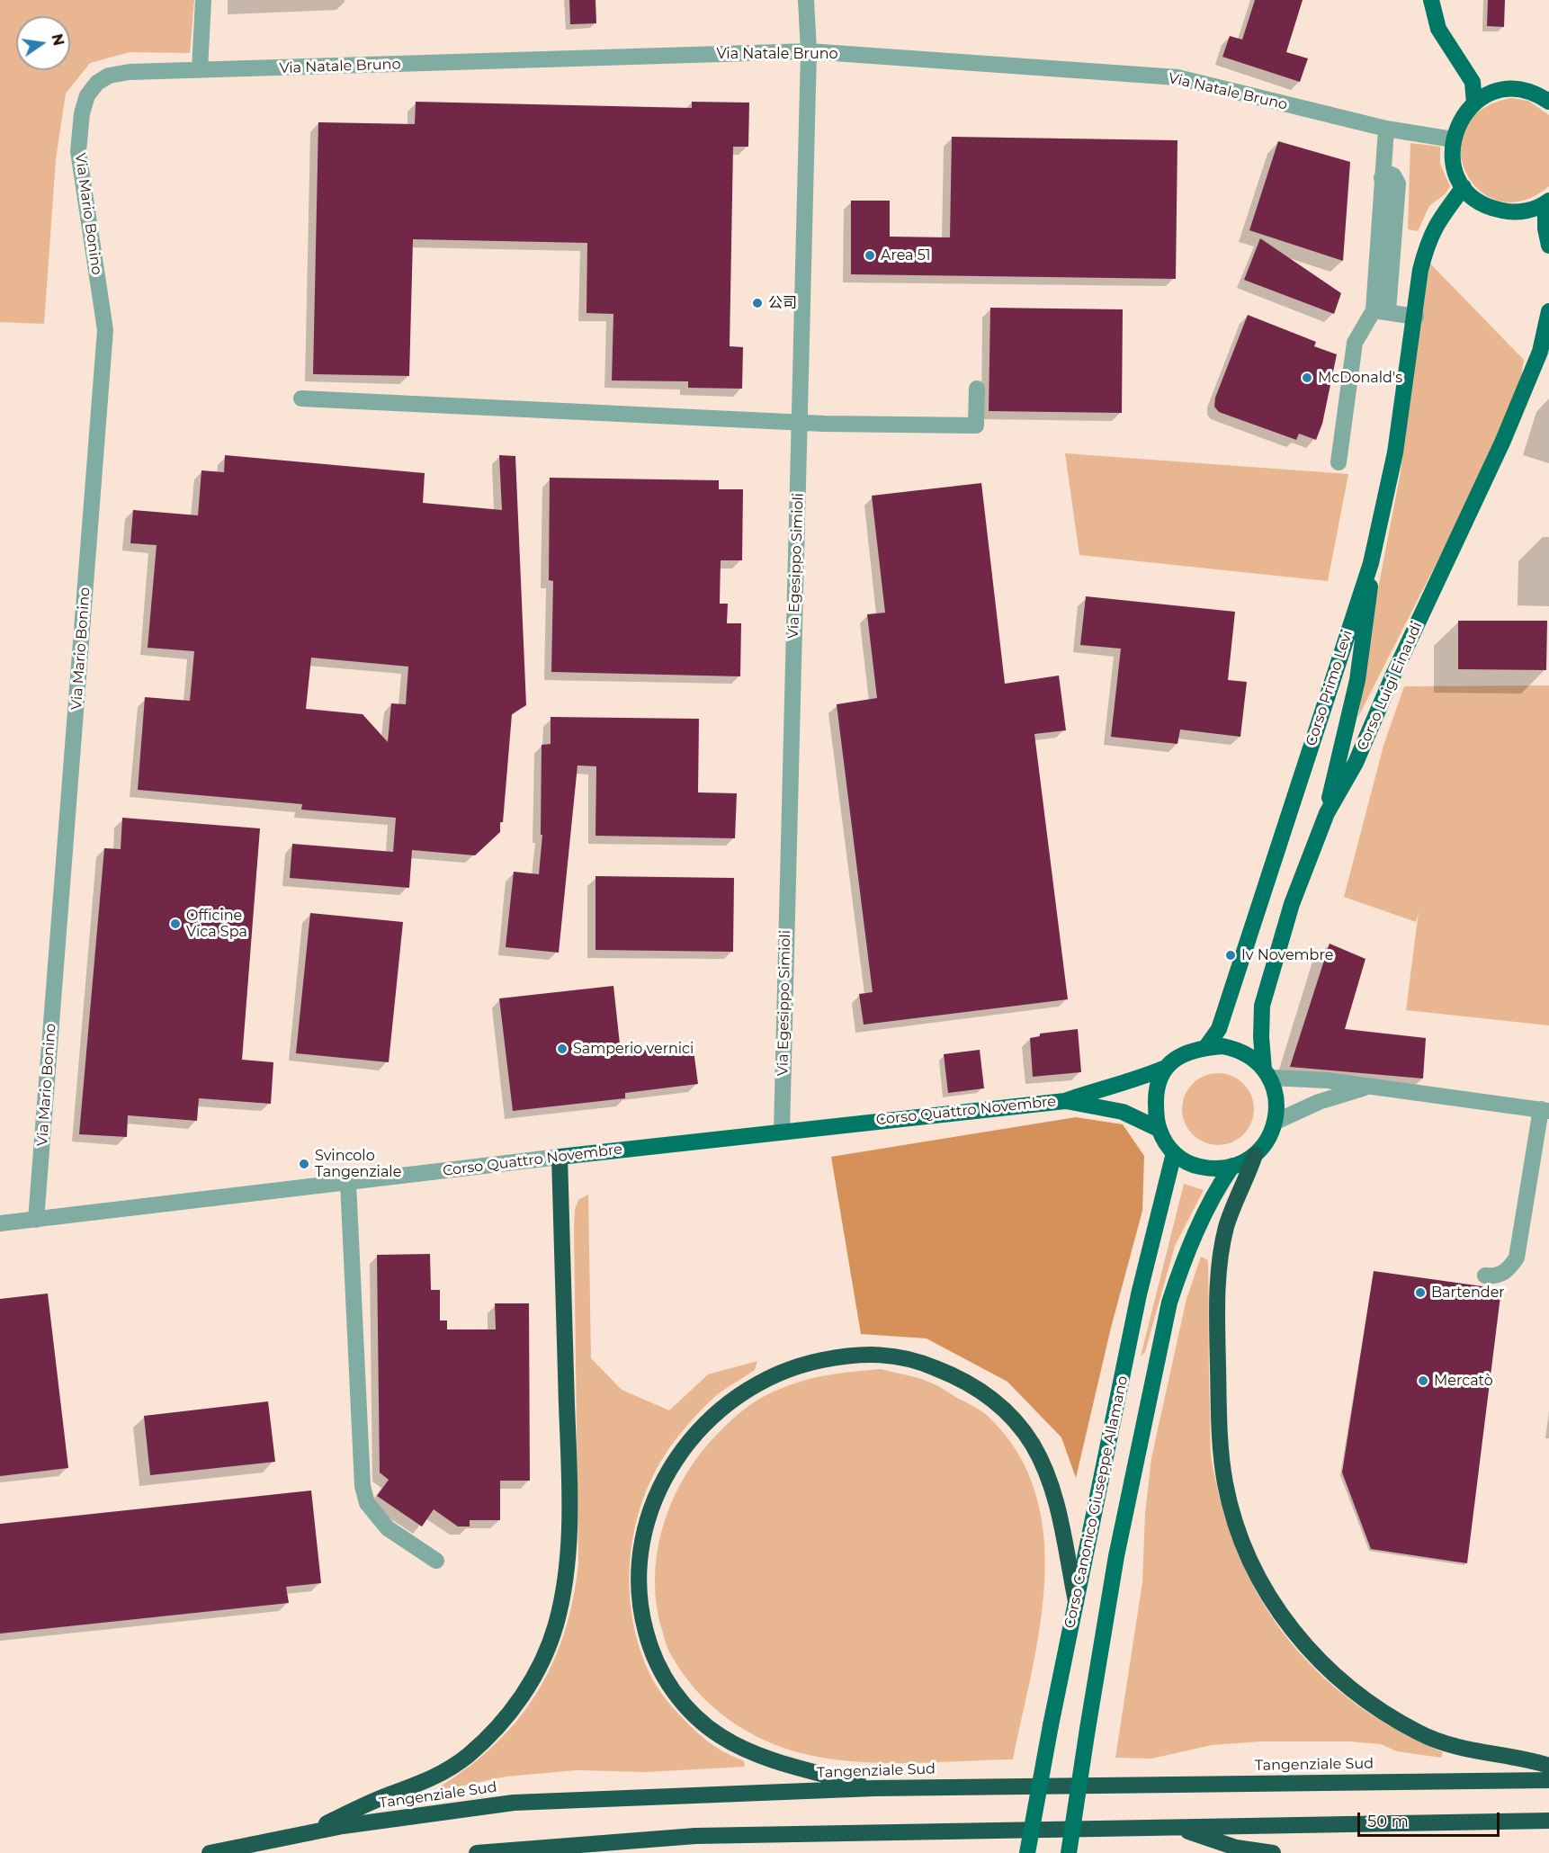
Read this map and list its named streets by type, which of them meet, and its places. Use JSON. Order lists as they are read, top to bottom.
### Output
{
  "streets": {
    "highway": ["Tangenziale Sud"],
    "main road": [
      "Corso Luigi Einaudi",
      "Corso Primo Levi",
      "Corso Quattro Novembre",
      "Corso Canonico Giuseppe Allamano"
    ],
    "street": ["Via Natale Bruno", "Via Mario Bonino", "Via Egesippo Simioli"]
  },
  "crossings": [
    ["Via Natale Bruno", "Via Mario Bonino"],
    ["Via Natale Bruno", "Via Egesippo Simioli"],
    ["Via Mario Bonino", "Corso Quattro Novembre"],
    ["Via Egesippo Simioli", "Corso Quattro Novembre"],
    ["Corso Luigi Einaudi", "Corso Primo Levi"],
    ["Corso Luigi Einaudi", "Corso Quattro Novembre"],
    ["Corso Luigi Einaudi", "Corso Canonico Giuseppe Allamano"],
    ["Corso Primo Levi", "Corso Quattro Novembre"],
    ["Corso Primo Levi", "Corso Canonico Giuseppe Allamano"],
    ["Corso Quattro Novembre", "Corso Canonico Giuseppe Allamano"]
  ],
  "places": [
    "Area 51",
    "公司",
    "McDonald's",
    "Officine Vica Spa",
    "Iv Novembre",
    "Samperio vernici",
    "Svincolo Tangenziale",
    "Bartender",
    "Mercatò"
  ],
  "scale_bar": "50 m",
  "north": "right"
}
